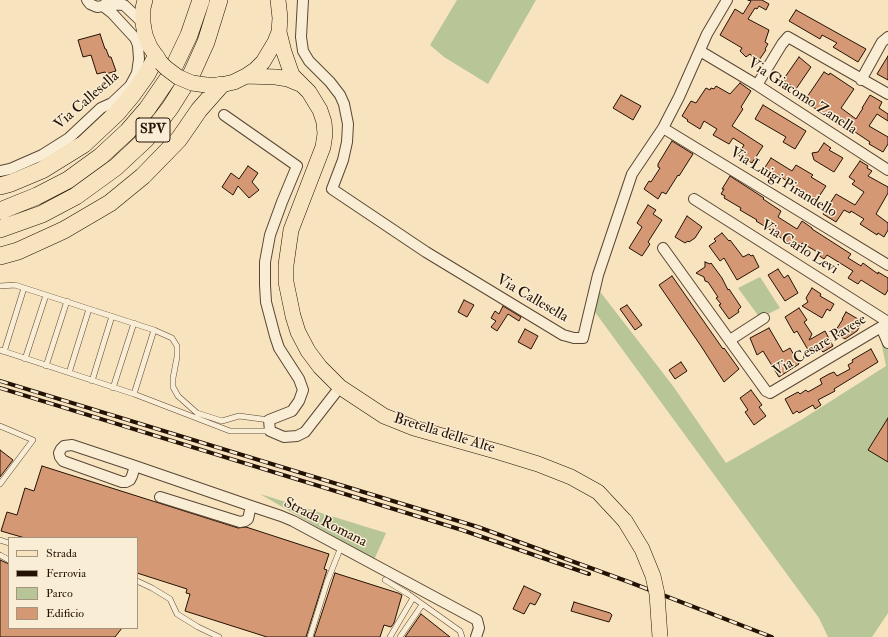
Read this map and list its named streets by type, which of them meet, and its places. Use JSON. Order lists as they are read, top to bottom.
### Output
{
  "streets": {
    "highway": ["SPV"],
    "main road": ["Bretella delle Alte"],
    "street": [
      "Via Giacomo Zanella",
      "Via Callesella",
      "Via Luigi Pirandello",
      "Via Carlo Levi",
      "Via Cesare Pavese",
      "Strada Romana"
    ]
  },
  "crossings": [
    ["Via Giacomo Zanella", "Via Callesella"],
    ["Via Callesella", "Via Luigi Pirandello"],
    ["Via Carlo Levi", "Via Cesare Pavese"]
  ],
  "legend": [
    "Strada",
    "Ferrovia",
    "Parco",
    "Edificio"
  ]
}
